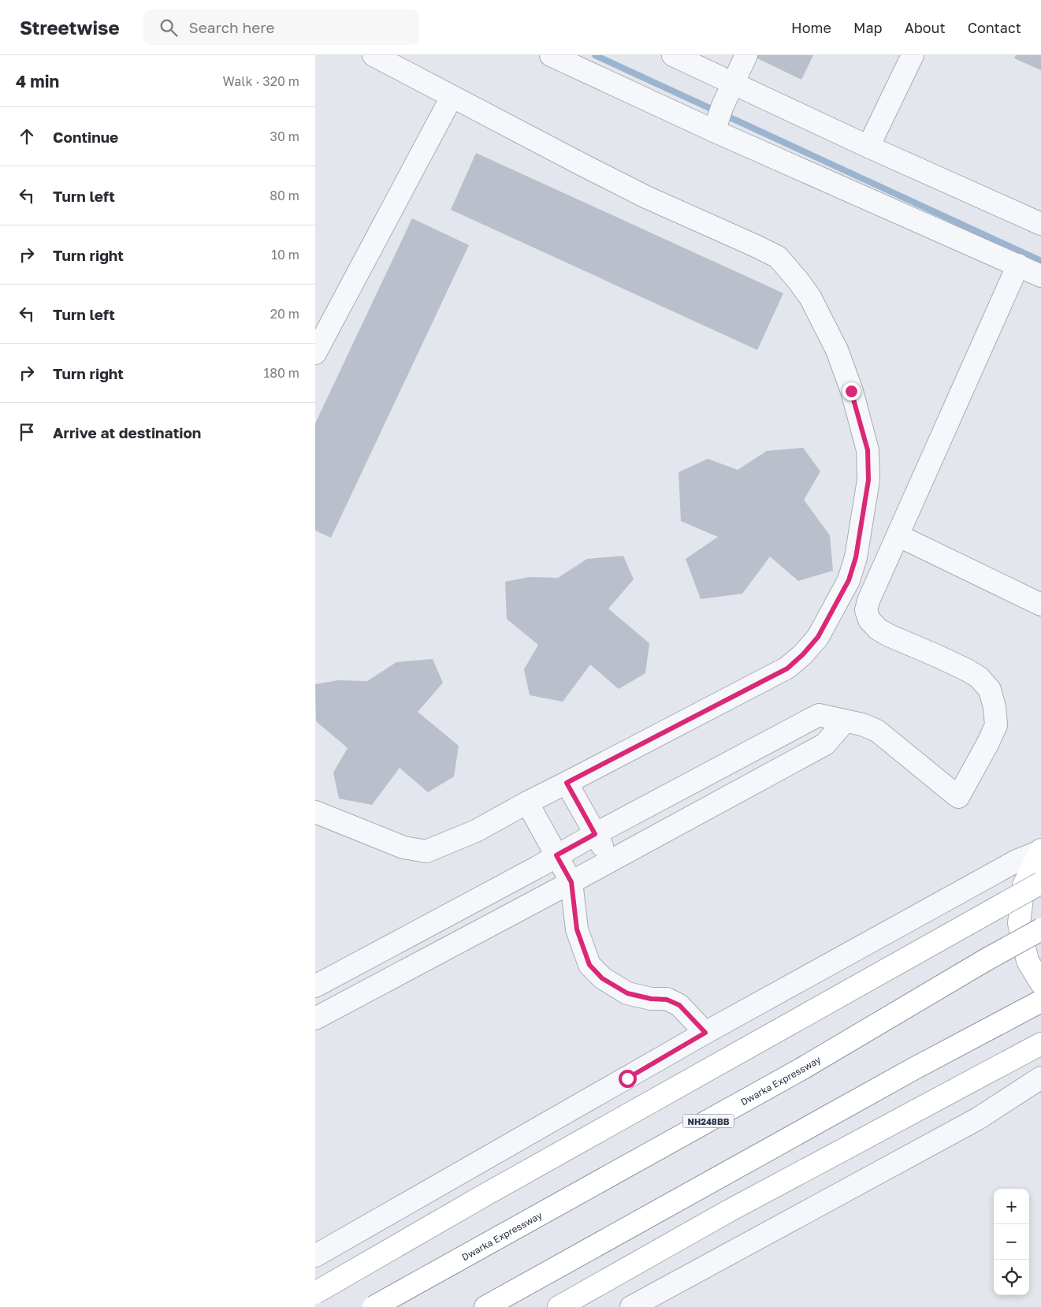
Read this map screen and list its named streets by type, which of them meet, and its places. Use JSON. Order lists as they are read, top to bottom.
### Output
{
  "streets": {
    "main road": ["Dwarka Expressway", "NH248BB"]
  },
  "page": {
    "header": "Streetwise",
    "search": "Search here",
    "nav": [
      "Home",
      "Map",
      "About",
      "Contact"
    ],
    "heading": ["4 min", "Walk · 320 m"],
    "list": [
      ["Continue", "30 m"],
      ["Turn left", "80 m"],
      ["Turn right", "10 m"],
      ["Turn left", "20 m"],
      ["Turn right", "180 m"],
      "Arrive at destination"
    ],
    "map_buttons": ["+", "−"]
  }
}
